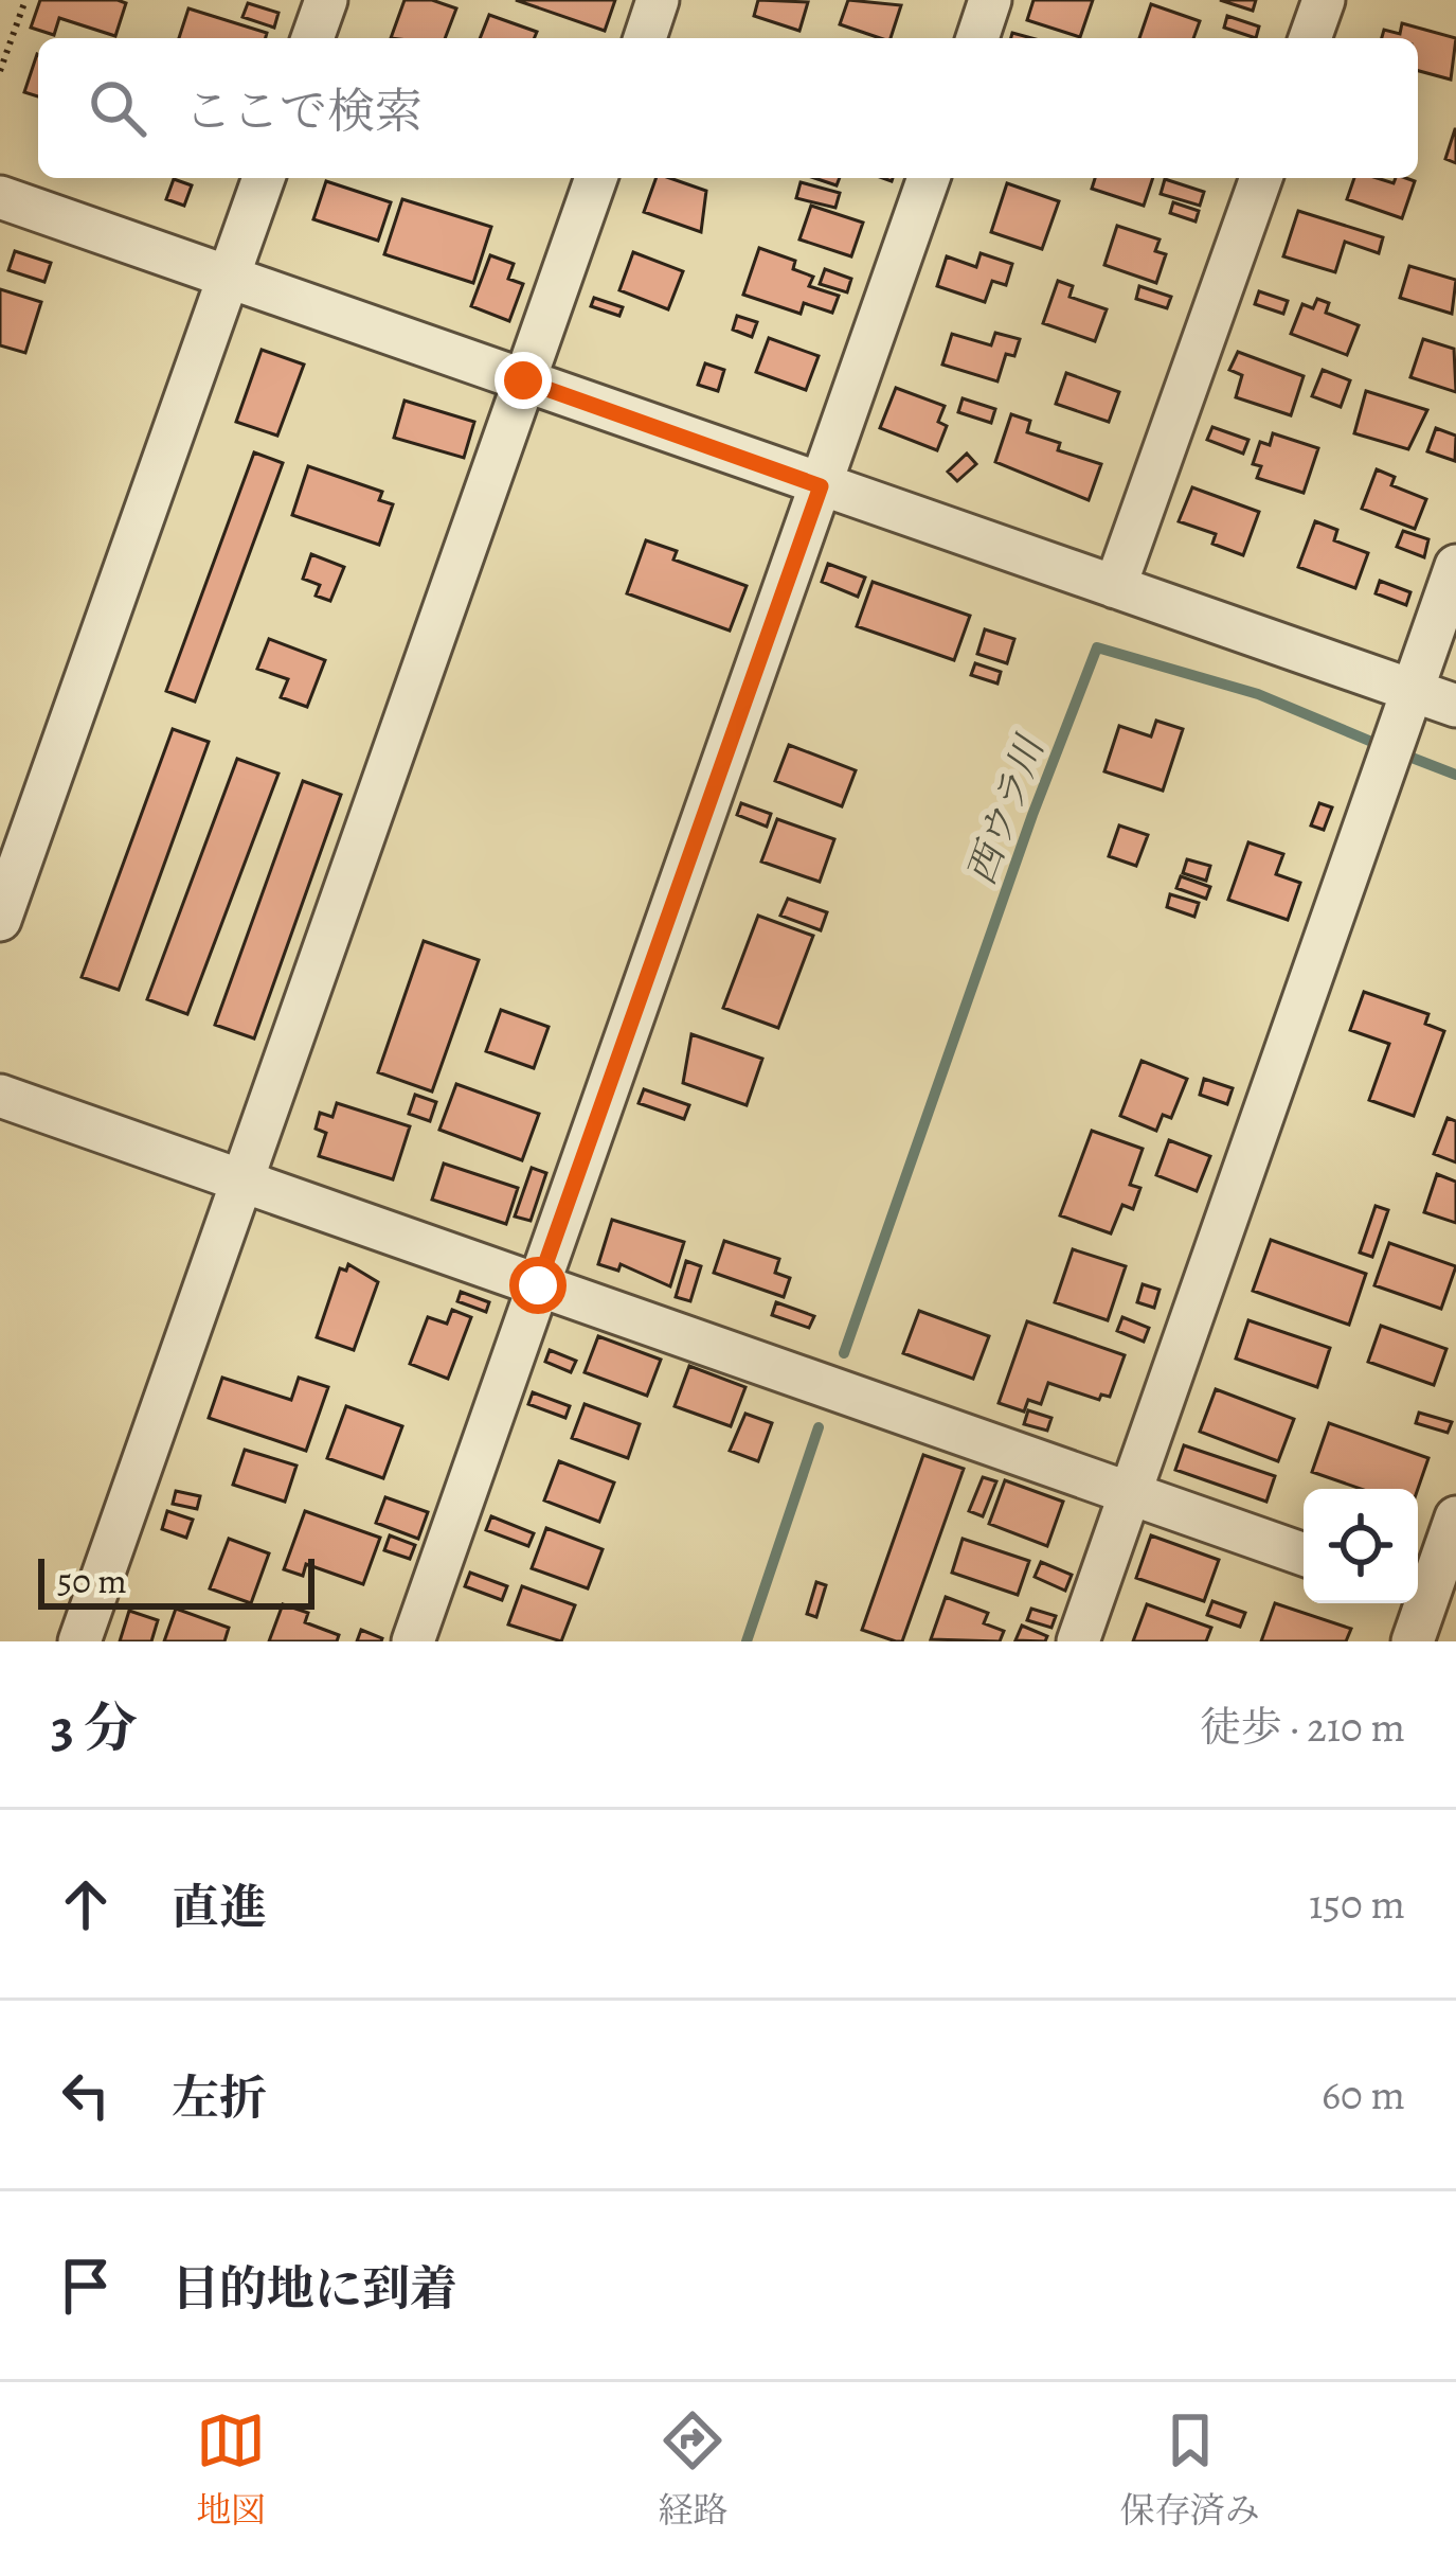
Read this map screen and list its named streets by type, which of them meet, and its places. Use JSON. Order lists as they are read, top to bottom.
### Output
{
  "water": ["西ウラ川"],
  "scale_bar": "50 m",
  "page": {
    "search": "ここで検索",
    "scale": "50 m",
    "heading": ["3 分", "徒歩 · 210 m"],
    "list": [
      ["直進", "150 m"],
      ["左折", "60 m"],
      "目的地に到着"
    ],
    "nav": ["地図", "経路", "保存済み"]
  }
}
